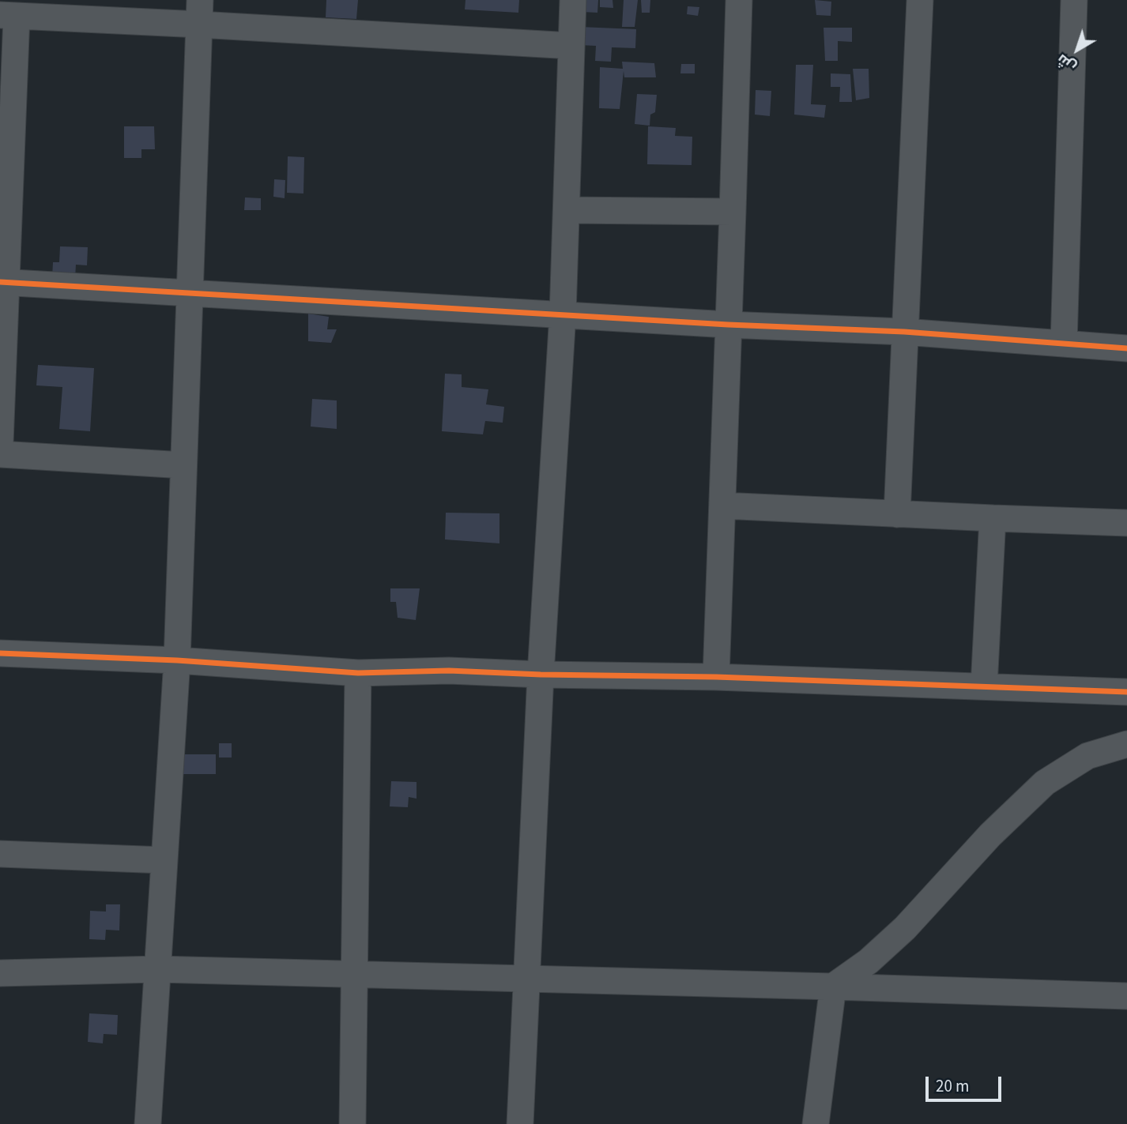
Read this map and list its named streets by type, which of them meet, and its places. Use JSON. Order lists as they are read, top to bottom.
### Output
{
  "scale_bar": "20 m",
  "north": "bottom left"
}
